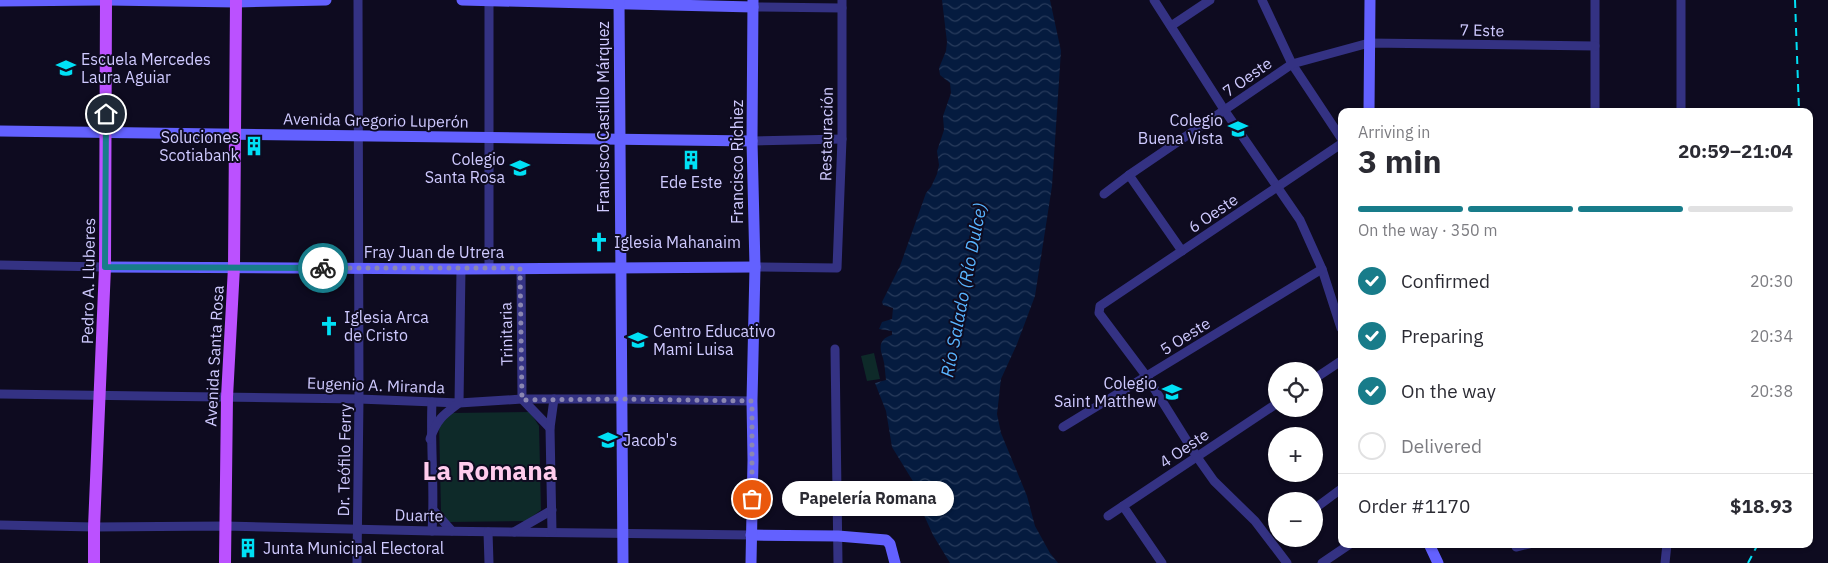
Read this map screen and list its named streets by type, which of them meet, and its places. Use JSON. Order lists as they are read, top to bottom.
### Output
{
  "streets": {
    "main road": [
      "Francisco Castillo Márquez",
      "Avenida Gregorio Luperón",
      "Francisco Richiez",
      "Fray Juan de Utrera",
      "Pedro A. Lluberes",
      "Avenida Santa Rosa",
      "Duarte"
    ],
    "street": [
      "7 Este",
      "7 Oeste",
      "Restauración",
      "6 Oeste",
      "Trinitaria",
      "5 Oeste",
      "Eugenio A. Miranda",
      "4 Oeste",
      "Dr. Teófilo Ferry"
    ]
  },
  "crossings": [
    ["7 Este", "7 Oeste"],
    ["Francisco Castillo Márquez", "Avenida Gregorio Luperón"],
    ["Francisco Castillo Márquez", "Fray Juan de Utrera"],
    ["Francisco Castillo Márquez", "Eugenio A. Miranda"],
    ["Francisco Castillo Márquez", "Duarte"],
    ["Avenida Gregorio Luperón", "Francisco Richiez"],
    ["Avenida Gregorio Luperón", "Pedro A. Lluberes"],
    ["Avenida Gregorio Luperón", "Avenida Santa Rosa"],
    ["Avenida Gregorio Luperón", "Dr. Teófilo Ferry"],
    ["Restauración", "Fray Juan de Utrera"],
    ["Francisco Richiez", "Fray Juan de Utrera"],
    ["Francisco Richiez", "Eugenio A. Miranda"],
    ["Francisco Richiez", "Duarte"],
    ["6 Oeste", "5 Oeste"],
    ["Fray Juan de Utrera", "Pedro A. Lluberes"],
    ["Fray Juan de Utrera", "Trinitaria"],
    ["Fray Juan de Utrera", "Avenida Santa Rosa"],
    ["Fray Juan de Utrera", "Dr. Teófilo Ferry"],
    ["Pedro A. Lluberes", "Eugenio A. Miranda"],
    ["Pedro A. Lluberes", "Duarte"],
    ["Trinitaria", "Eugenio A. Miranda"],
    ["Trinitaria", "Duarte"],
    ["Avenida Santa Rosa", "Eugenio A. Miranda"],
    ["Avenida Santa Rosa", "Duarte"],
    ["Eugenio A. Miranda", "Dr. Teófilo Ferry"],
    ["Eugenio A. Miranda", "Duarte"],
    ["Dr. Teófilo Ferry", "Duarte"]
  ],
  "districts": ["La Romana"],
  "water": ["Río Salado (Río Dulce)"],
  "places": {
    "school or university": [
      "Escuela Mercedes Laura Aguiar",
      "Colegio Buena Vista",
      "Colegio Santa Rosa",
      "Centro Educativo Mami Luisa",
      "Colegio Saint Matthew",
      "Jacob's"
    ],
    "building": ["Soluciones Scotiabank", "Ede Este", "Junta Municipal Electoral"],
    "church": ["Iglesia Mahanaim", "Iglesia Arca de Cristo"],
    "other": ["Papelería Romana"]
  },
  "page": {
    "heading": ["3 min", "Arriving in", "20:59–21:04"],
    "panel": ["Order #1170", "$18.93"],
    "bar": "On the way · 350 m",
    "list": [
      ["Confirmed", "20:30"],
      ["Preparing", "20:34"],
      ["On the way", "20:38"],
      "Delivered"
    ],
    "map_buttons": ["+", "−"],
    "bubble": "Papelería Romana"
  }
}
